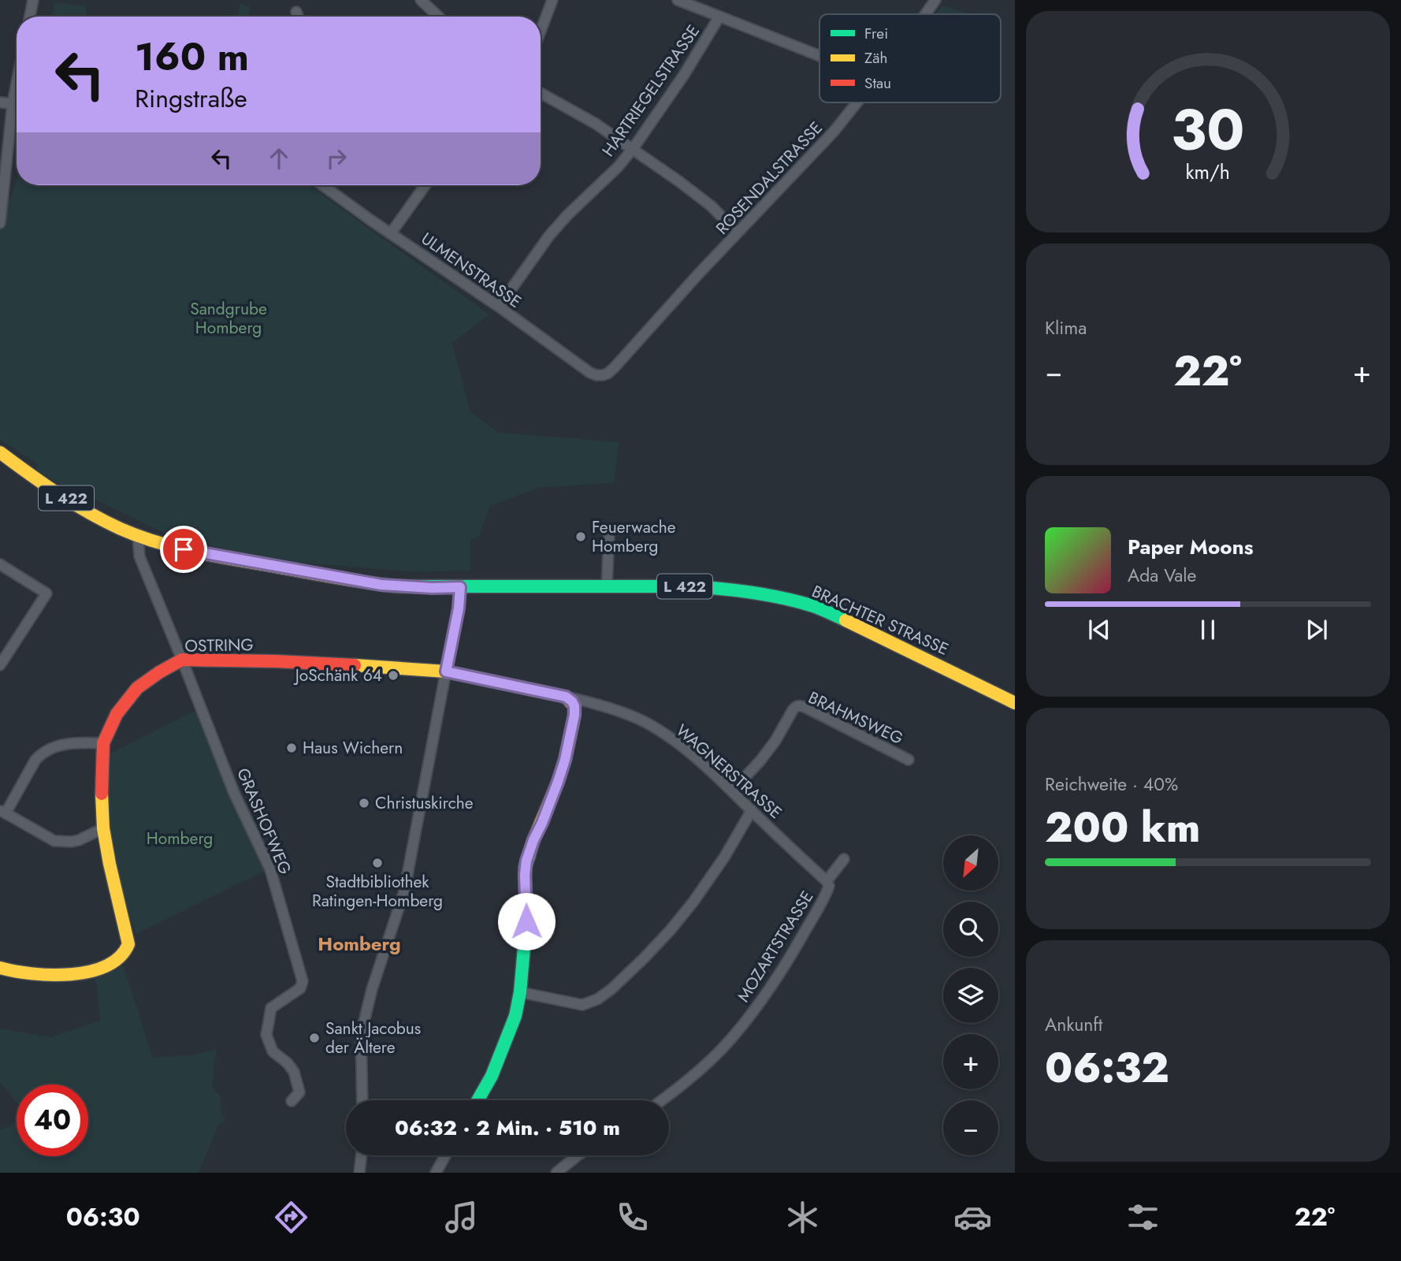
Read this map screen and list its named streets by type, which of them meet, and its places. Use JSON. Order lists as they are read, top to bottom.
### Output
{
  "streets": {
    "street": [
      "HARTRIEGELSTRASSE",
      "ROSENDALSTRASSE",
      "ULMENSTRASSE",
      "L 422",
      "BRACHTER STRASSE",
      "OSTRING",
      "BRAHMSWEG",
      "WAGNERSTRASSE",
      "GRASHOFWEG",
      "MOZARTSTRASSE"
    ]
  },
  "crossings": [
    ["HARTRIEGELSTRASSE", "ULMENSTRASSE"],
    ["ROSENDALSTRASSE", "ULMENSTRASSE"],
    ["L 422", "BRACHTER STRASSE"],
    ["L 422", "GRASHOFWEG"],
    ["OSTRING", "WAGNERSTRASSE"],
    ["OSTRING", "GRASHOFWEG"],
    ["BRAHMSWEG", "WAGNERSTRASSE"],
    ["WAGNERSTRASSE", "MOZARTSTRASSE"]
  ],
  "districts": ["Homberg"],
  "parks": ["Sandgrube Homberg", "Homberg"],
  "places": [
    "Feuerwache Homberg",
    "JoSchänk 64",
    "Haus Wichern",
    "Christuskirche",
    "Stadtbibliothek Ratingen-Homberg",
    "Sankt Jacobus der Ältere"
  ],
  "legend": ["Frei", "Zäh", "Stau"],
  "north": "bottom left",
  "page": {
    "turn": ["160 m", "Ringstraße"],
    "tile": [
      "Klima",
      ["Reichweite · 40%", "200 km"],
      ["Ankunft", "06:32"]
    ],
    "heat": ["−", "22°", "+"],
    "song": ["Paper Moons", "Ada Vale"],
    "map_buttons": ["+", "−"],
    "limit": "40",
    "trip": "06:32 · 2 Min. · 510 m",
    "tabs": ["06:30", "22°"],
    "gauge": ["30", "km/h"]
  }
}
